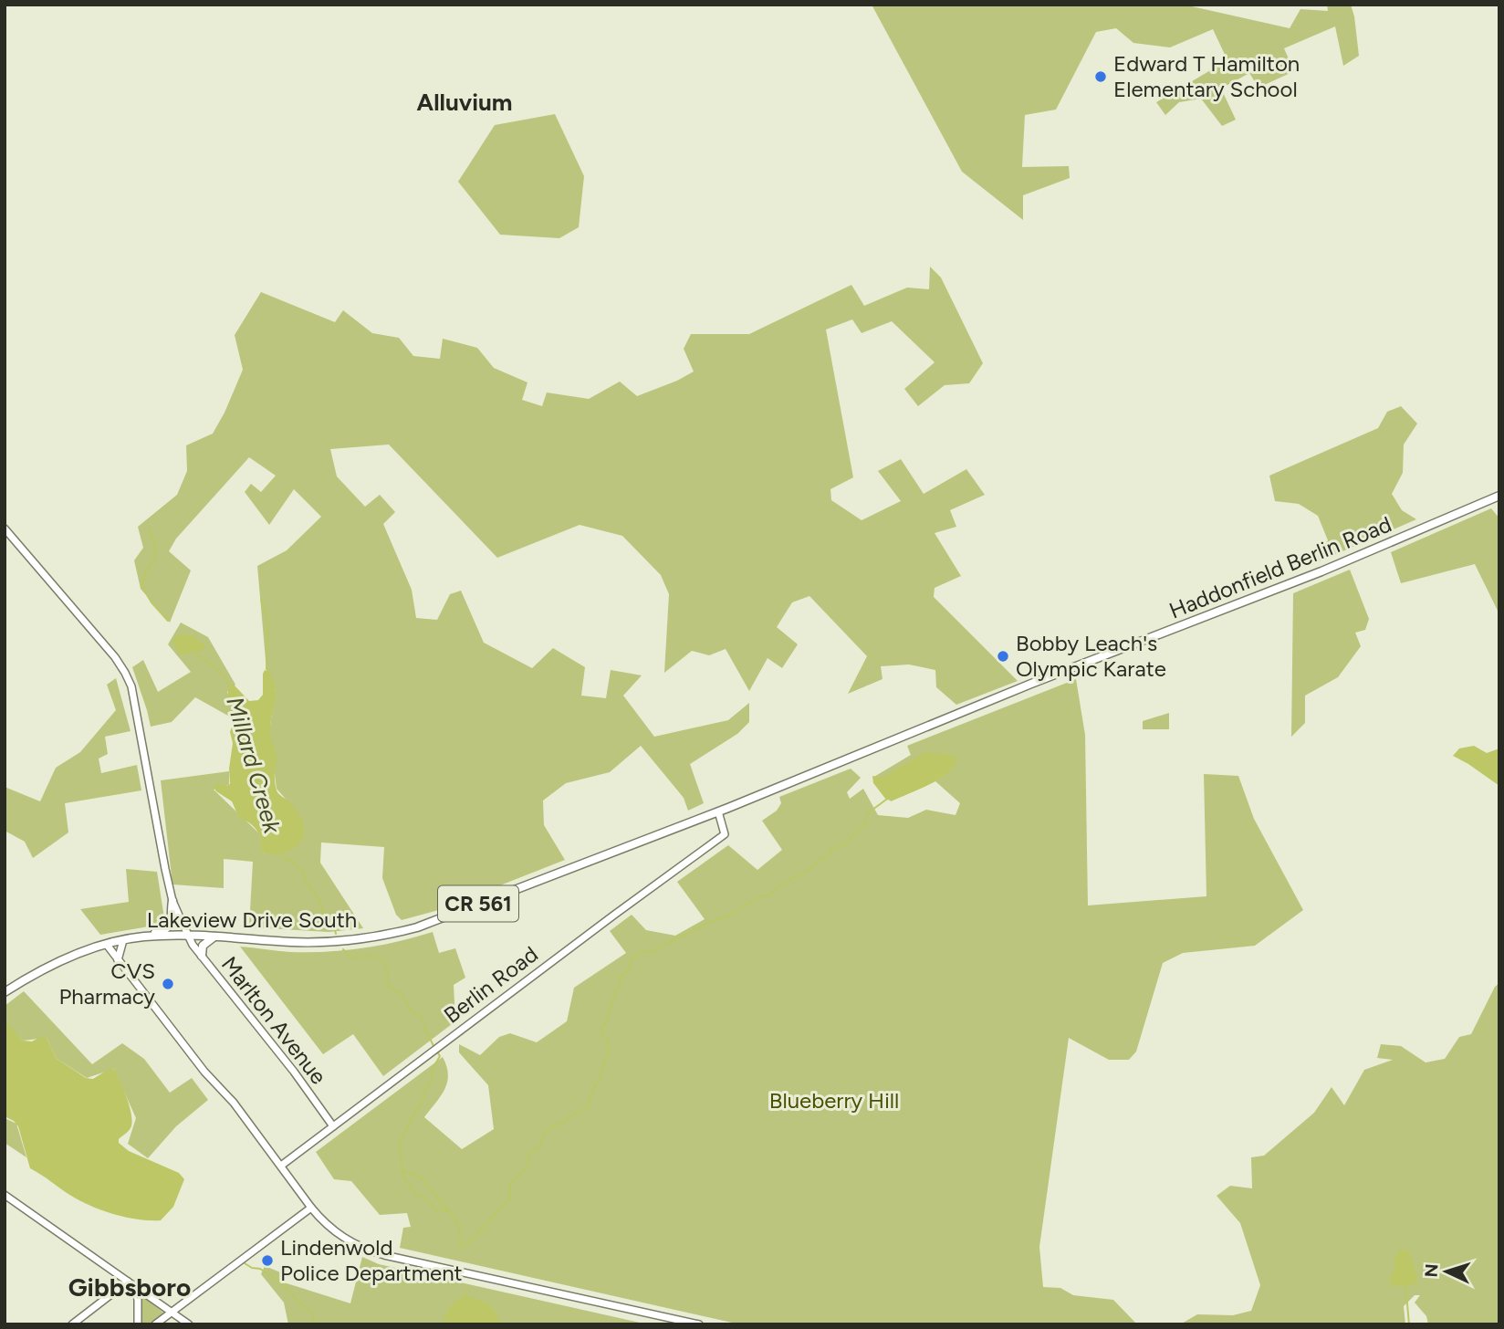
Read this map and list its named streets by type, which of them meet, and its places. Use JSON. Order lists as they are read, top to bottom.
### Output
{
  "streets": {
    "main road": ["Haddonfield Berlin Road", "CR 561", "Lakeview Drive South"],
    "street": ["Berlin Road", "Marlton Avenue"]
  },
  "crossings": [
    ["Haddonfield Berlin Road", "Lakeview Drive South"],
    ["Haddonfield Berlin Road", "Berlin Road"],
    ["Lakeview Drive South", "Berlin Road"],
    ["Lakeview Drive South", "Marlton Avenue"],
    ["Berlin Road", "Marlton Avenue"]
  ],
  "districts": ["Alluvium", "Gibbsboro"],
  "water": ["Millard Creek"],
  "parks": ["Blueberry Hill"],
  "places": [
    "Edward T Hamilton Elementary School",
    "Bobby Leach's Olympic Karate",
    "CVS Pharmacy",
    "Lindenwold Police Department"
  ],
  "north": "left"
}
